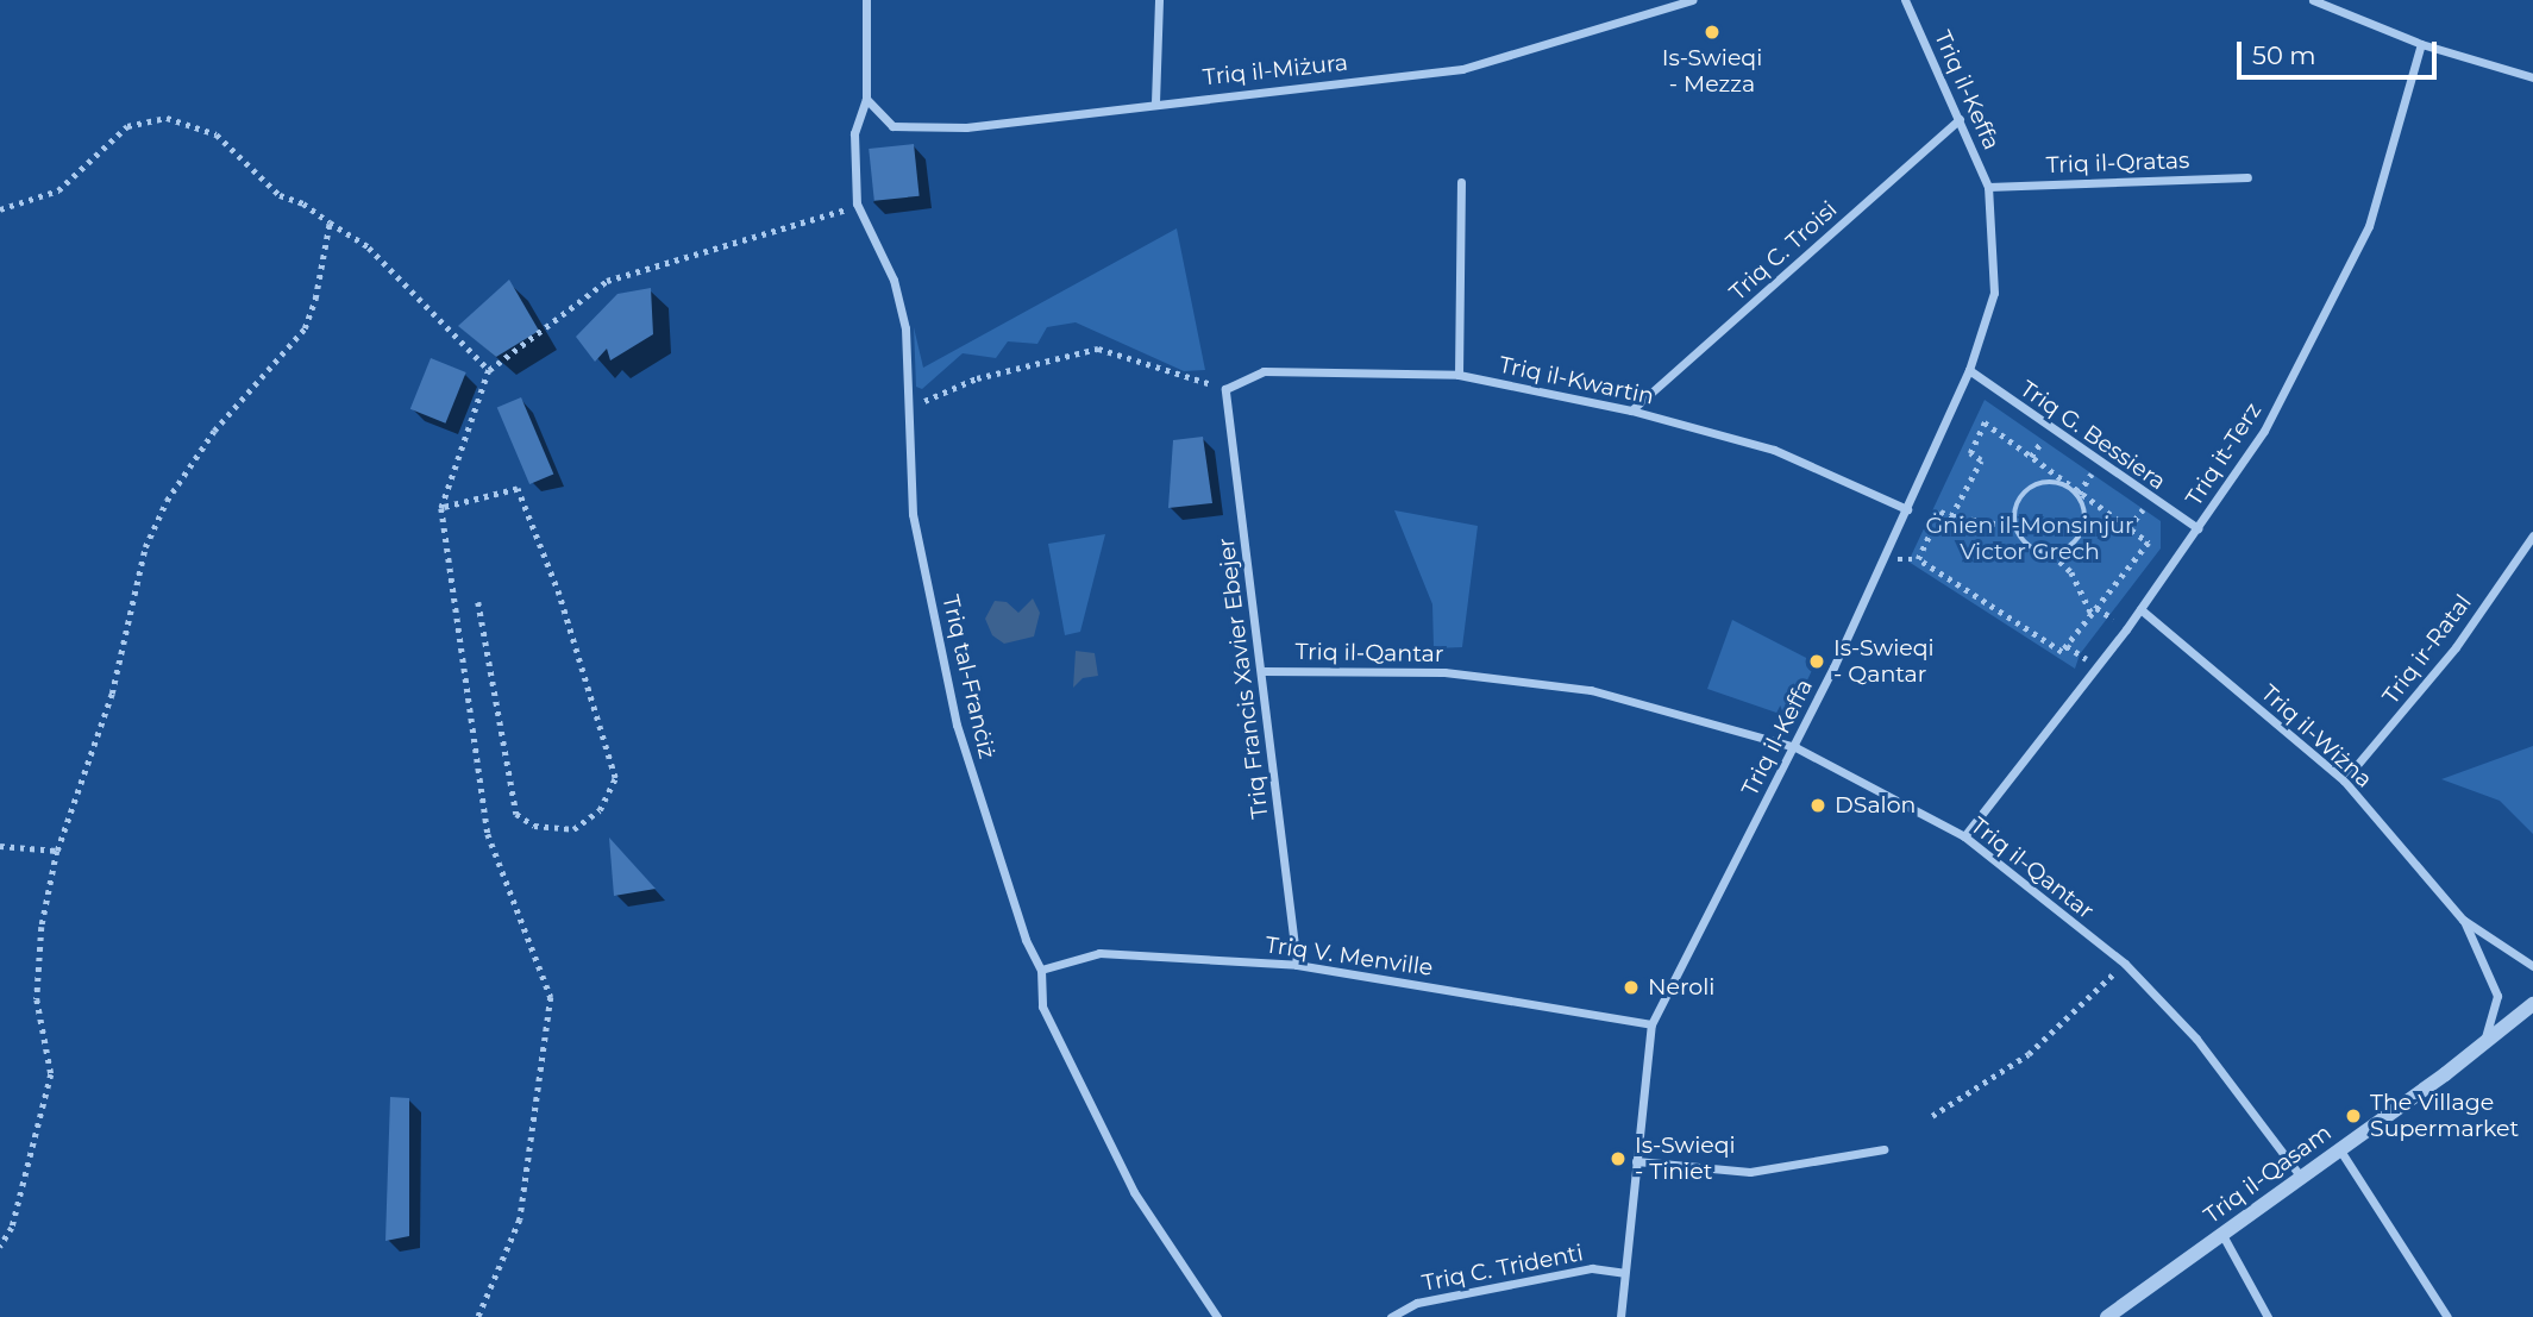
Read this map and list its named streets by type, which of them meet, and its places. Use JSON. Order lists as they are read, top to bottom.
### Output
{
  "streets": {
    "street": [
      "Triq il-Miżura",
      "Triq il-Keffa",
      "Triq il-Qratas",
      "Triq C. Troisi",
      "Triq il-Kwartin",
      "Triq G. Bessiera",
      "Triq it-Terz",
      "Triq ir-Ratal",
      "Triq il-Qantar",
      "Triq tal-Franċiż",
      "Triq Francis Xavier Ebejer",
      "Triq il-Wiżna",
      "Triq V. Menville",
      "Triq il-Qasam",
      "Triq C. Tridenti"
    ]
  },
  "crossings": [
    ["Triq il-Miżura", "Triq tal-Franċiż"],
    ["Triq il-Keffa", "Triq il-Qratas"],
    ["Triq il-Keffa", "Triq C. Troisi"],
    ["Triq il-Keffa", "Triq il-Kwartin"],
    ["Triq il-Keffa", "Triq G. Bessiera"],
    ["Triq il-Keffa", "Triq il-Qantar"],
    ["Triq il-Keffa", "Triq V. Menville"],
    ["Triq il-Keffa", "Triq C. Tridenti"],
    ["Triq C. Troisi", "Triq il-Kwartin"],
    ["Triq il-Kwartin", "Triq Francis Xavier Ebejer"],
    ["Triq G. Bessiera", "Triq it-Terz"],
    ["Triq it-Terz", "Triq il-Qantar"],
    ["Triq it-Terz", "Triq il-Wiżna"],
    ["Triq ir-Ratal", "Triq il-Wiżna"],
    ["Triq il-Qantar", "Triq Francis Xavier Ebejer"],
    ["Triq il-Qantar", "Triq il-Qasam"],
    ["Triq tal-Franċiż", "Triq V. Menville"],
    ["Triq Francis Xavier Ebejer", "Triq V. Menville"]
  ],
  "parks": ["Ġnien il-Monsinjur Victor Grech"],
  "places": [
    "Is-Swieqi - Mezza",
    "Is-Swieqi - Qantar",
    "DSalon",
    "Neroli",
    "The Village Supermarket",
    "Is-Swieqi - Tiniet"
  ],
  "scale_bar": "50 m"
}
